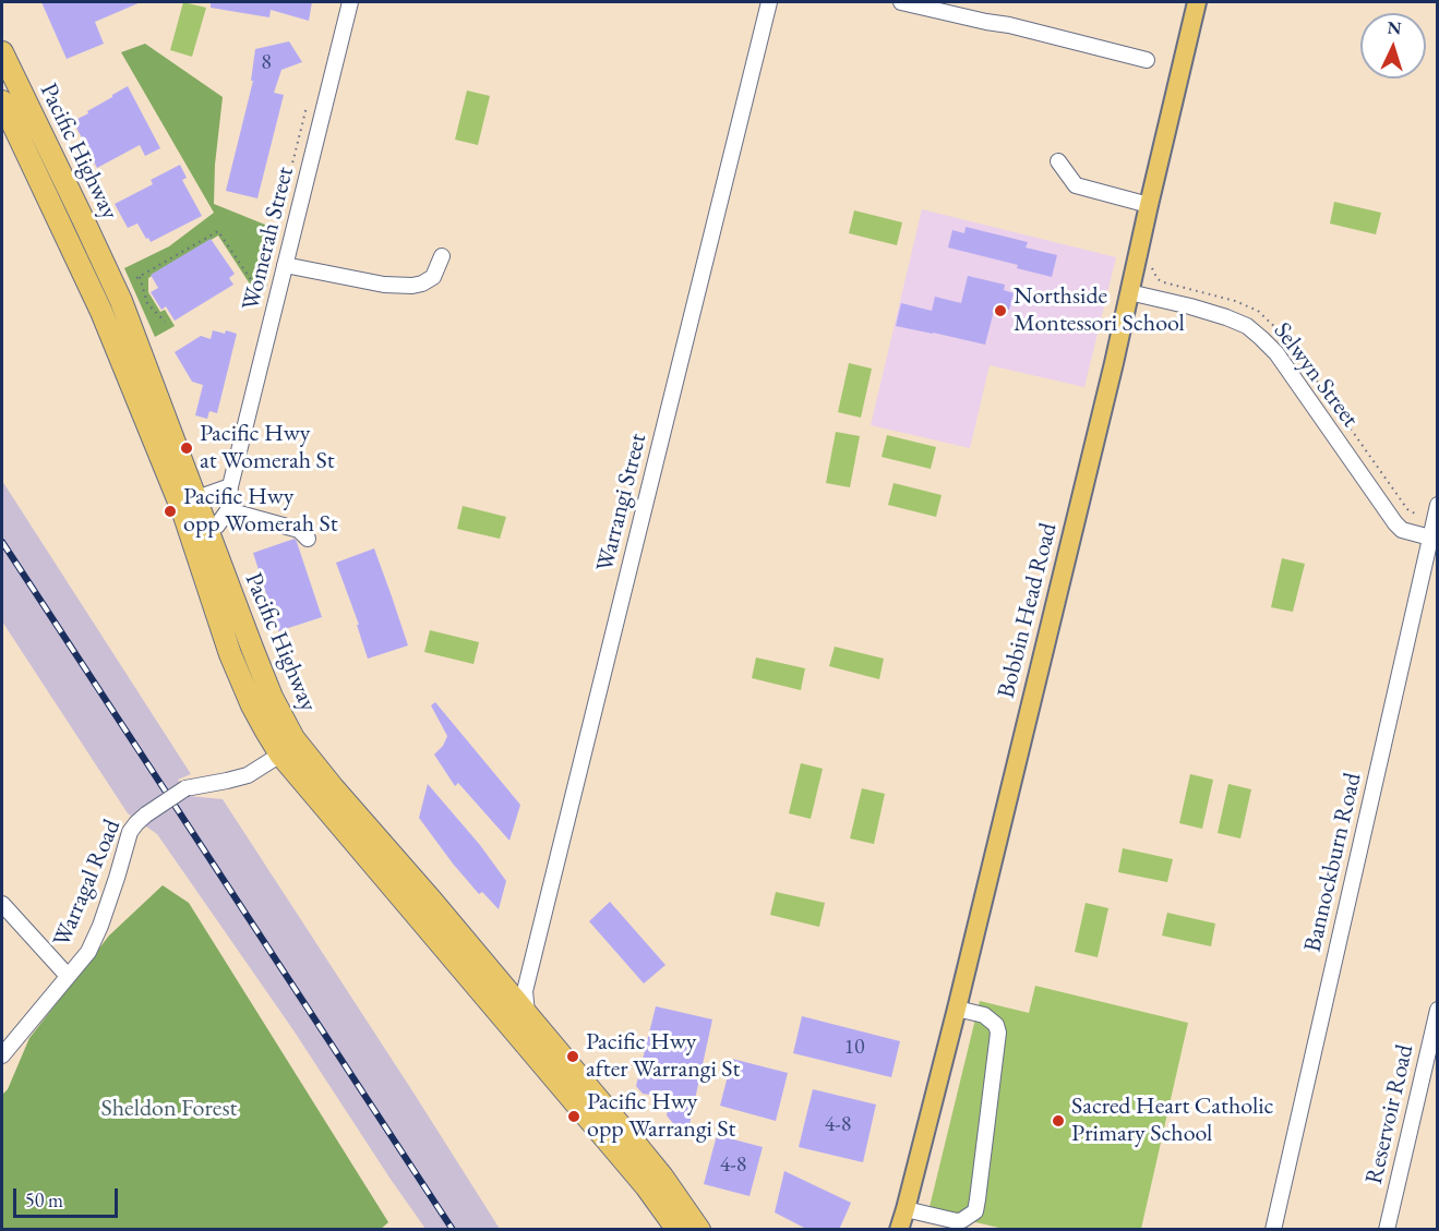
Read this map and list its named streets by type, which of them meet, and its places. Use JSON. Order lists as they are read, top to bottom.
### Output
{
  "streets": {
    "highway": ["Pacific Highway"],
    "main road": ["Bobbin Head Road"],
    "street": [
      "Womerah Street",
      "Selwyn Street",
      "Warrangi Street",
      "Bannockburn Road",
      "Warragal Road",
      "Reservoir Road"
    ]
  },
  "crossings": [
    ["Pacific Highway", "Warrangi Street"],
    ["Pacific Highway", "Warragal Road"],
    ["Selwyn Street", "Bobbin Head Road"],
    ["Selwyn Street", "Bannockburn Road"]
  ],
  "parks": ["Sheldon Forest"],
  "places": [
    "Northside Montessori School",
    "Pacific Hwy at Womerah St",
    "Pacific Hwy opp Womerah St",
    "Pacific Hwy after Warrangi St",
    "Pacific Hwy opp Warrangi St",
    "Sacred Heart Catholic Primary School"
  ],
  "house_numbers": [
    "8",
    "10",
    "4-8",
    "4-8"
  ],
  "scale_bar": "50 m",
  "north": "top"
}
